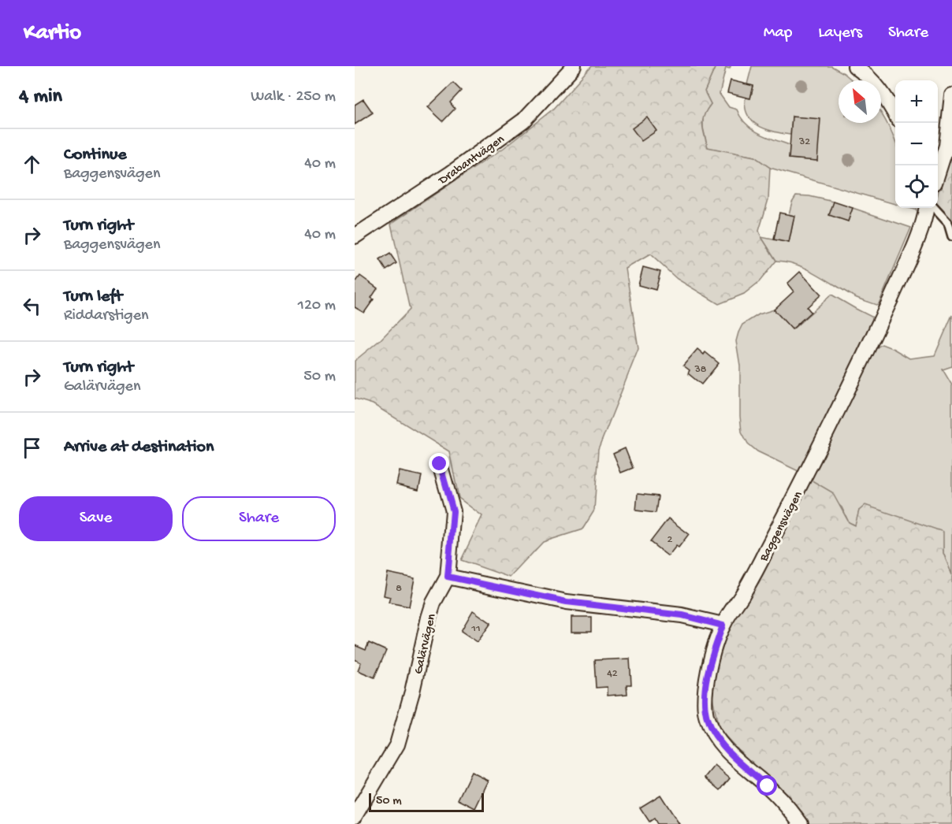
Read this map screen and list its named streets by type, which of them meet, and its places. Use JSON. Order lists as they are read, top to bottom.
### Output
{
  "streets": {
    "street": ["Drabantvägen", "Baggensvägen", "Galärvägen"]
  },
  "house_numbers": [
    "32",
    "38",
    "2",
    "8",
    "11",
    "42"
  ],
  "scale_bar": "50 m",
  "north": "top left",
  "page": {
    "header": "Kartio",
    "nav": ["Map", "Layers", "Share"],
    "heading": ["4 min", "Walk · 250 m"],
    "map_buttons": ["+", "−"],
    "list": [
      ["Continue", "Baggensvägen", "40 m"],
      ["Turn right", "Baggensvägen", "40 m"],
      ["Turn left", "Riddarstigen", "120 m"],
      ["Turn right", "Galärvägen", "50 m"],
      "Arrive at destination"
    ],
    "buttons": ["Save", "Share"],
    "scale": "50 m"
  }
}
